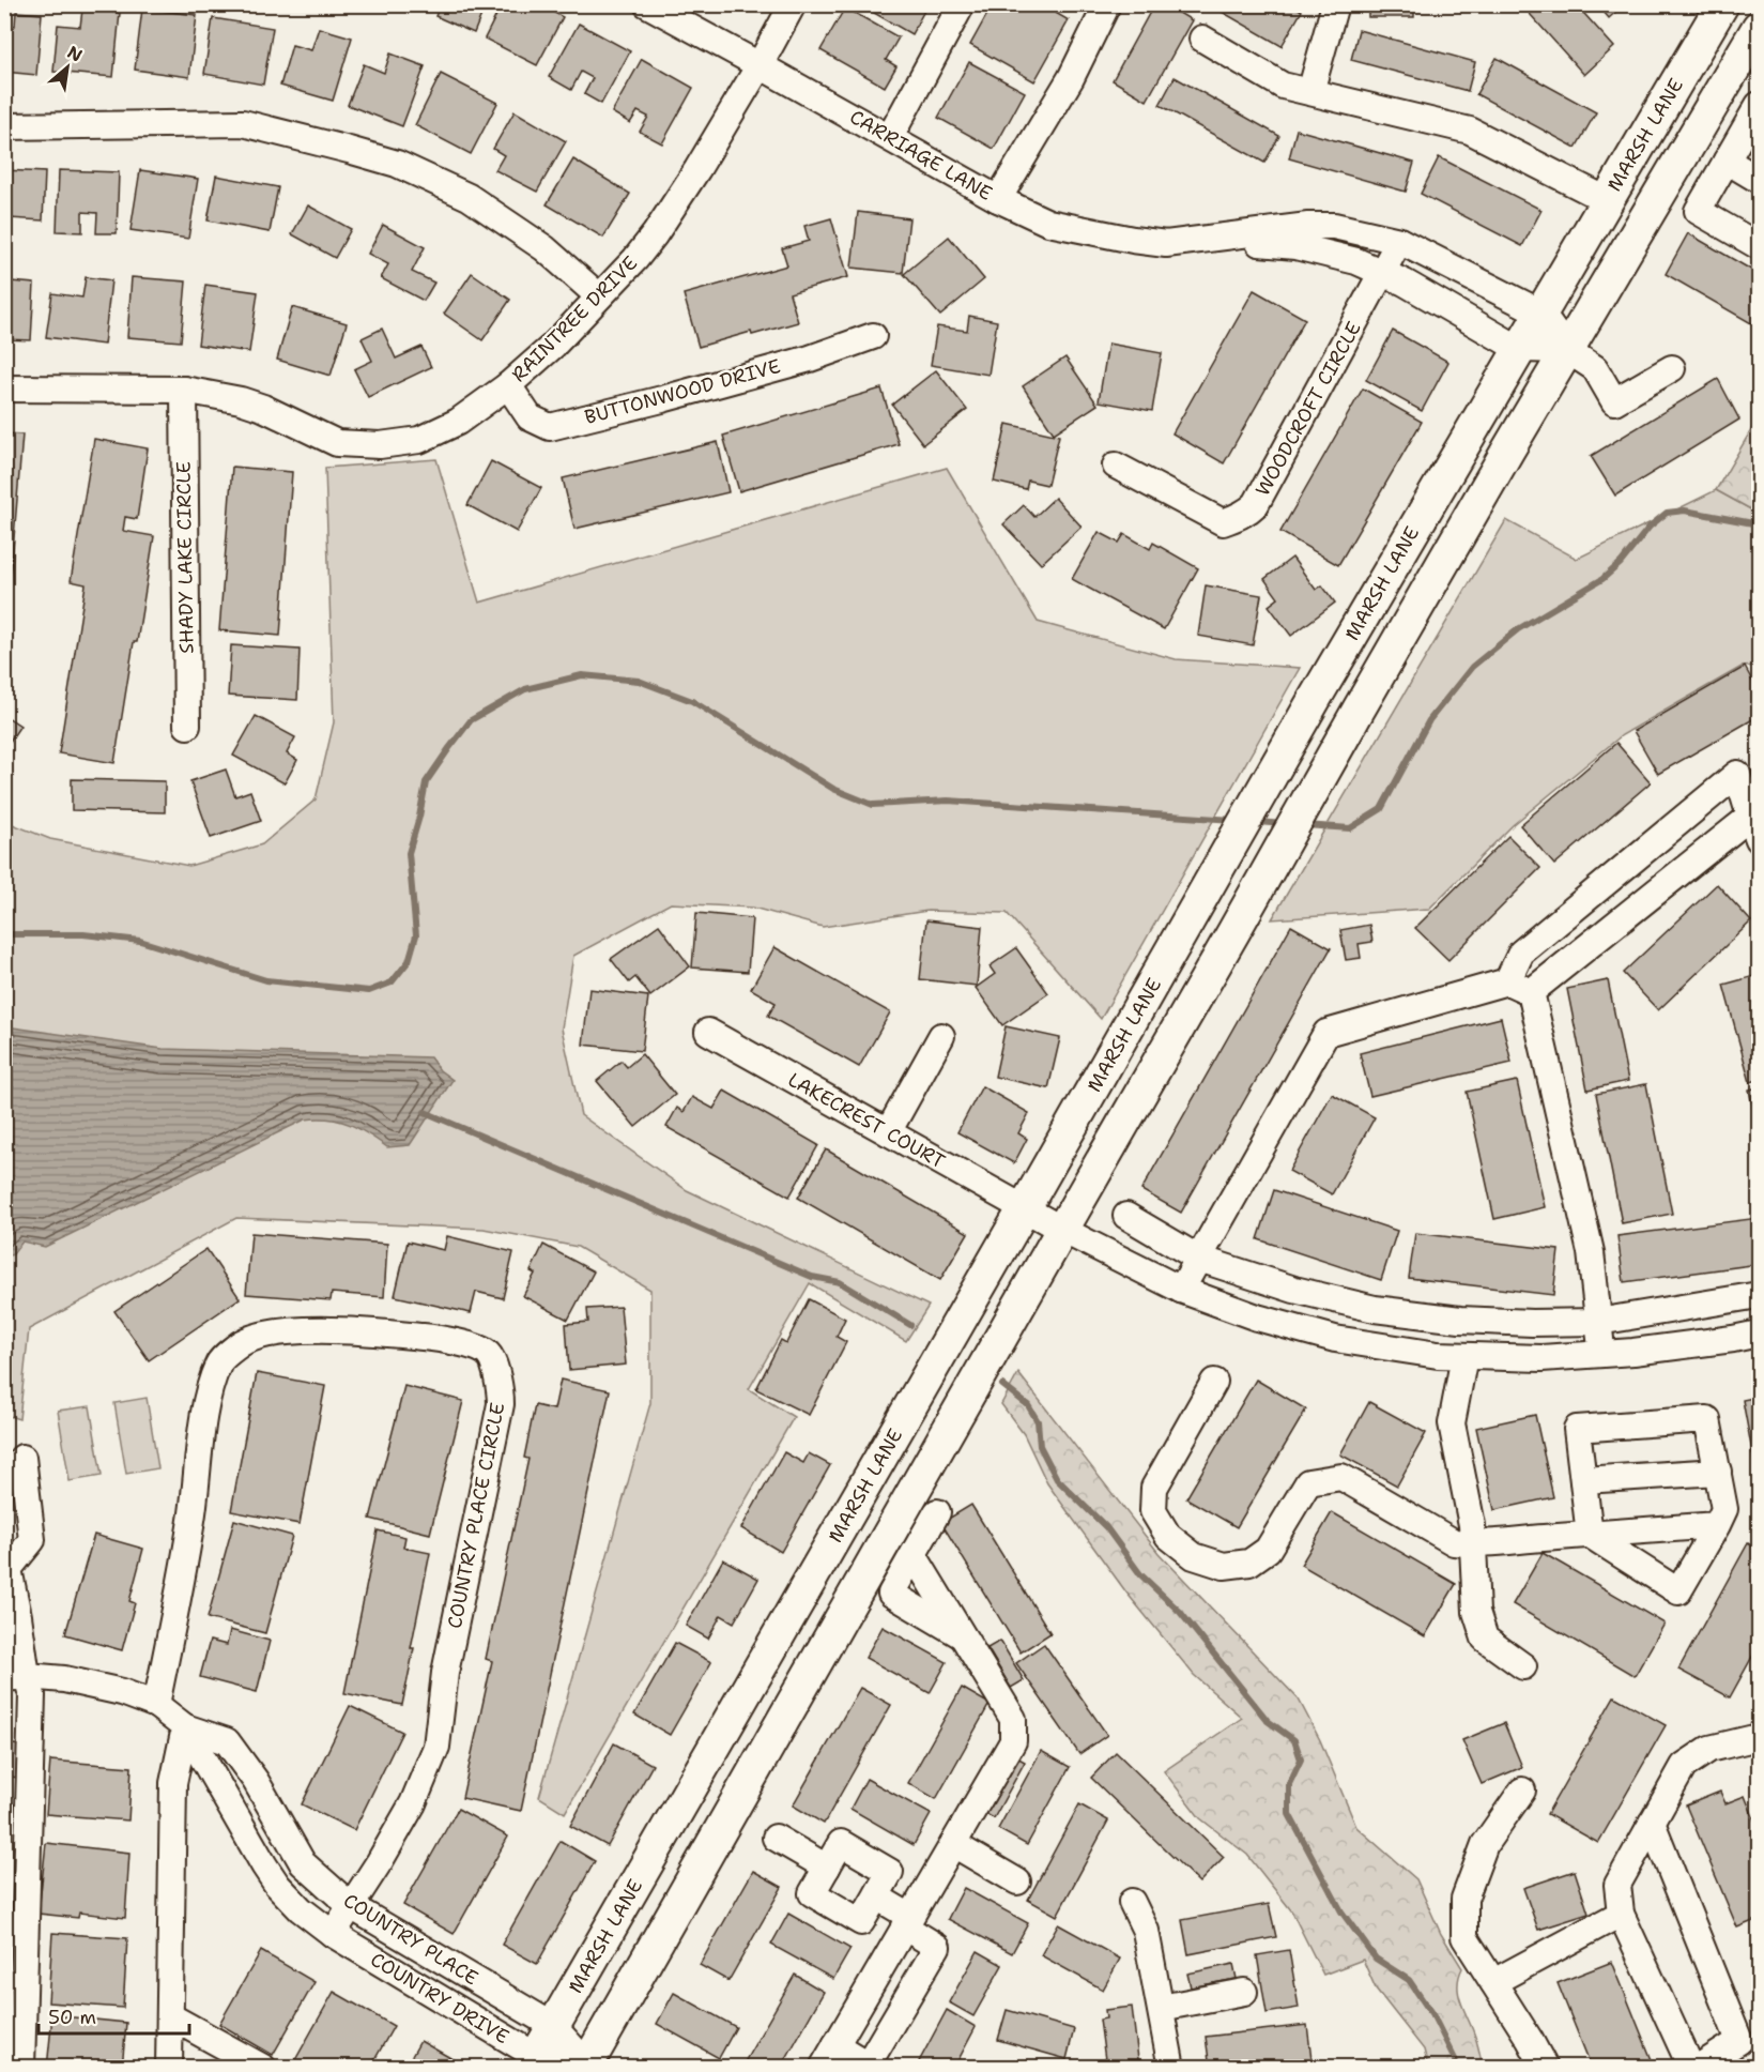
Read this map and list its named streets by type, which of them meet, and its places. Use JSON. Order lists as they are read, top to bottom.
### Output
{
  "streets": {
    "main road": ["MARSH LANE"],
    "street": [
      "CARRIAGE LANE",
      "RAINTREE DRIVE",
      "BUTTONWOOD DRIVE",
      "WOODCROFT CIRCLE",
      "SHADY LAKE CIRCLE",
      "LAKECREST COURT",
      "COUNTRY PLACE CIRCLE",
      "COUNTRY PLACE",
      "COUNTRY DRIVE"
    ]
  },
  "crossings": [
    ["MARSH LANE", "CARRIAGE LANE"],
    ["MARSH LANE", "LAKECREST COURT"],
    ["MARSH LANE", "COUNTRY PLACE"],
    ["MARSH LANE", "COUNTRY DRIVE"],
    ["CARRIAGE LANE", "RAINTREE DRIVE"],
    ["CARRIAGE LANE", "WOODCROFT CIRCLE"],
    ["RAINTREE DRIVE", "BUTTONWOOD DRIVE"],
    ["RAINTREE DRIVE", "SHADY LAKE CIRCLE"],
    ["COUNTRY PLACE CIRCLE", "COUNTRY PLACE"],
    ["COUNTRY PLACE CIRCLE", "COUNTRY DRIVE"],
    ["COUNTRY PLACE", "COUNTRY DRIVE"]
  ],
  "scale_bar": "50 m",
  "north": "top right"
}
